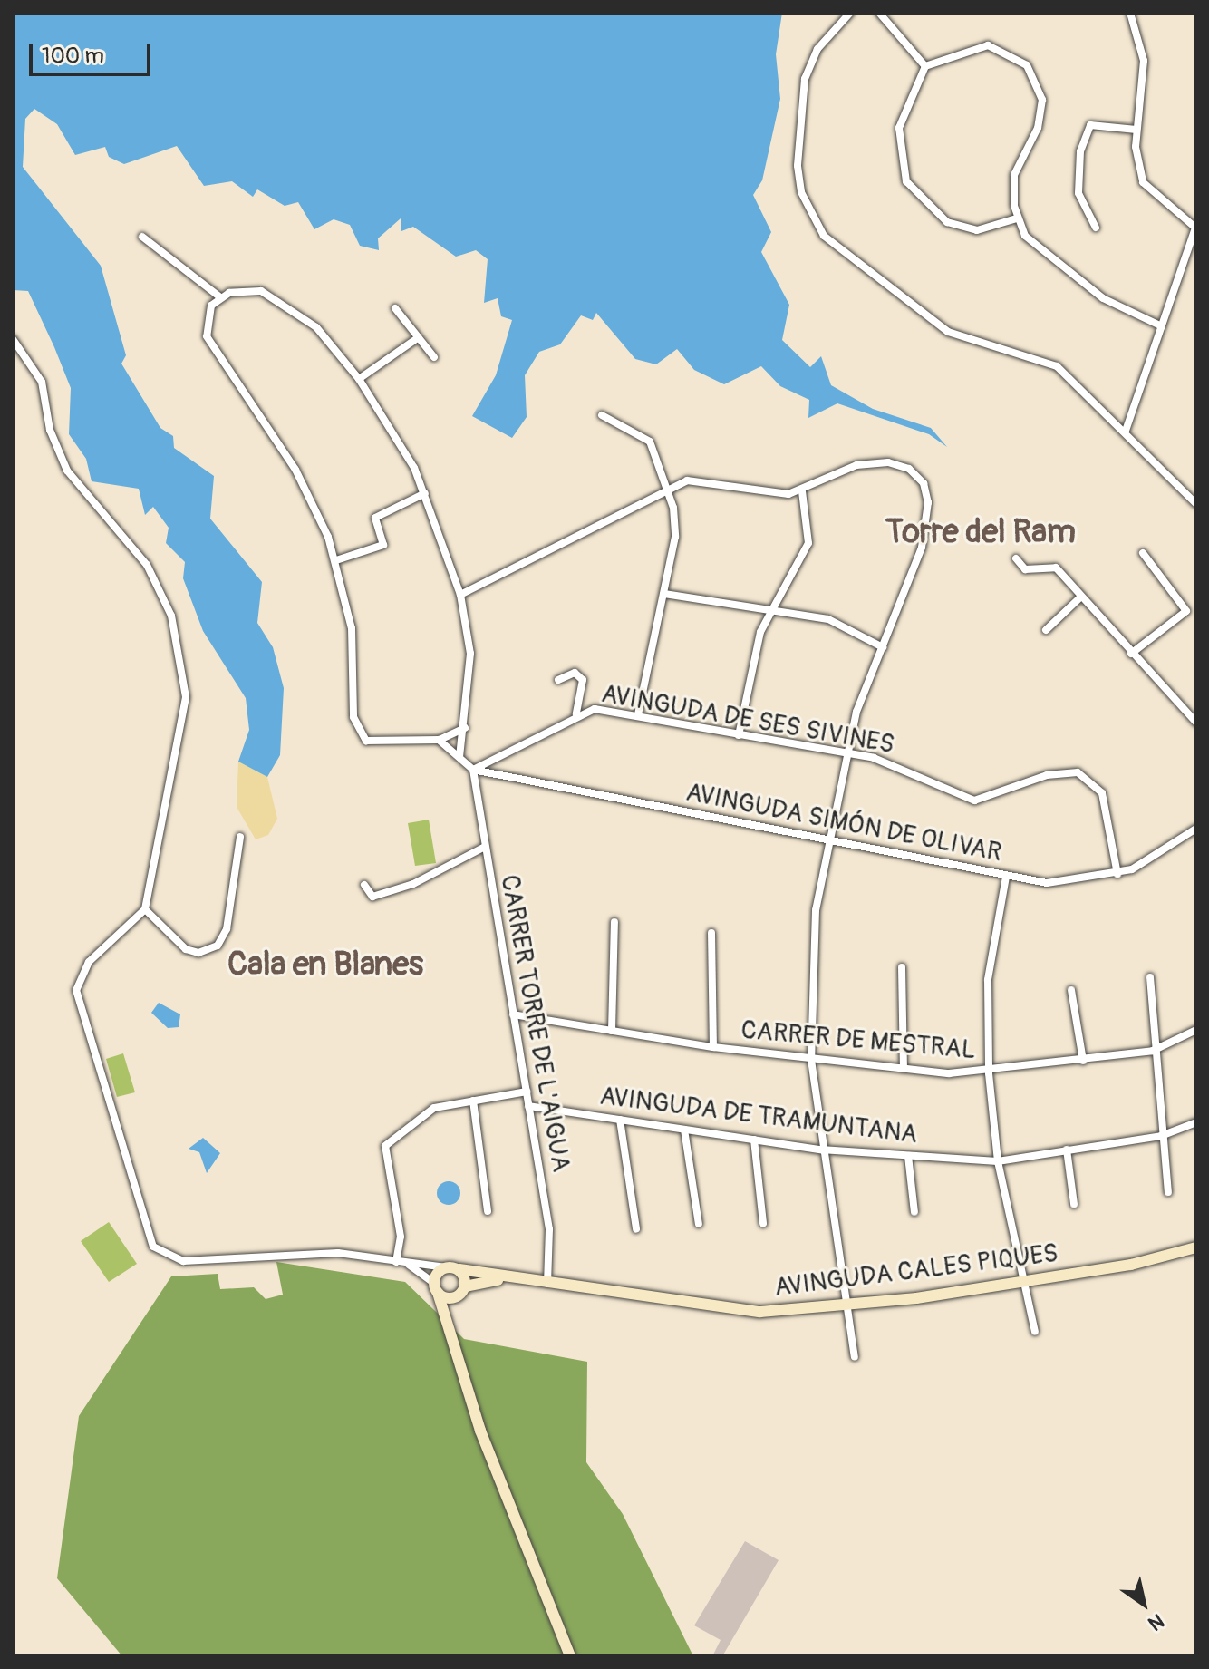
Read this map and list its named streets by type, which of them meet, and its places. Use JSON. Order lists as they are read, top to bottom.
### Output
{
  "streets": {
    "street": [
      "AVINGUDA DE SES SIVINES",
      "AVINGUDA SIMÓN DE OLIVAR",
      "CARRER TORRE DE L'AIGUA",
      "CARRER DE MESTRAL",
      "AVINGUDA DE TRAMUNTANA",
      "AVINGUDA CALES PIQUES"
    ]
  },
  "crossings": [
    ["AVINGUDA DE SES SIVINES", "AVINGUDA SIMÓN DE OLIVAR"],
    ["AVINGUDA DE SES SIVINES", "CARRER TORRE DE L'AIGUA"],
    ["AVINGUDA SIMÓN DE OLIVAR", "CARRER TORRE DE L'AIGUA"],
    ["CARRER TORRE DE L'AIGUA", "CARRER DE MESTRAL"],
    ["CARRER TORRE DE L'AIGUA", "AVINGUDA DE TRAMUNTANA"],
    ["CARRER TORRE DE L'AIGUA", "AVINGUDA CALES PIQUES"]
  ],
  "districts": ["Torre del Ram", "Cala en Blanes"],
  "scale_bar": "100 m",
  "north": "bottom right"
}
